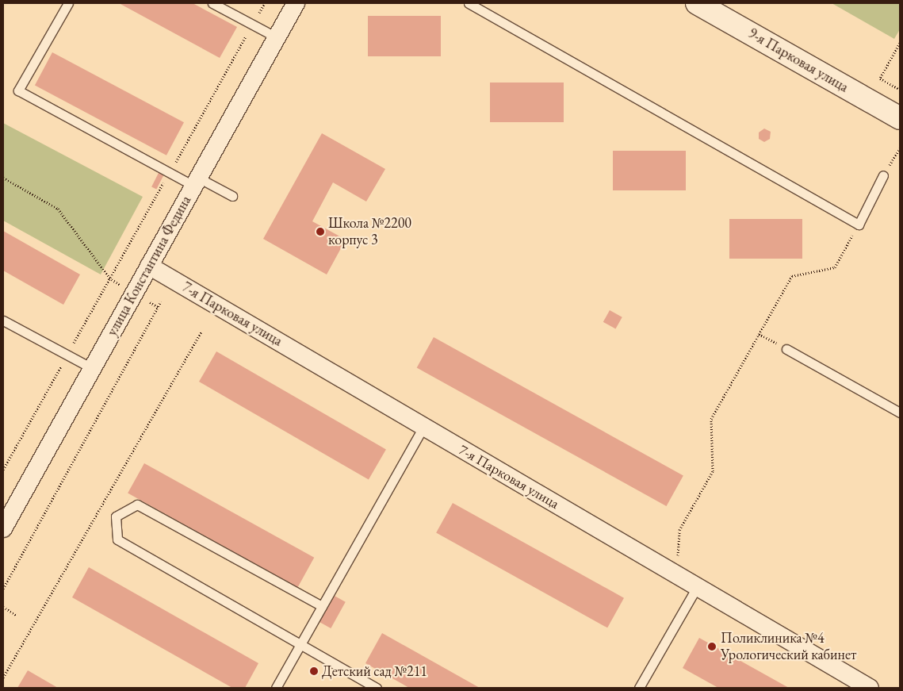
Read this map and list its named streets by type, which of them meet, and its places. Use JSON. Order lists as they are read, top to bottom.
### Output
{
  "streets": {
    "main road": ["9-я Парковая улица"],
    "street": ["улица Константина Федина", "7-я Парковая улица"]
  },
  "crossings": [
    ["улица Константина Федина", "7-я Парковая улица"]
  ],
  "places": ["Школа №2200 корпус 3", "Поликлиника №4 Урологический кабинет", "Детский сад №211"]
}
